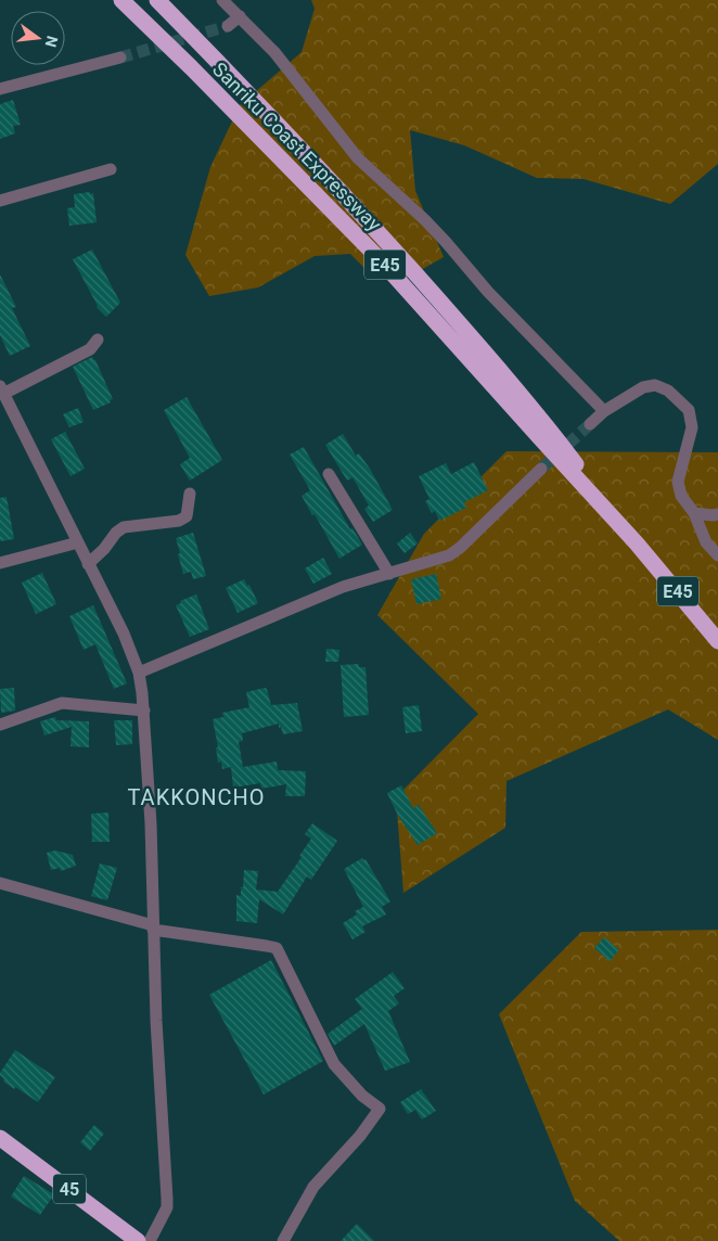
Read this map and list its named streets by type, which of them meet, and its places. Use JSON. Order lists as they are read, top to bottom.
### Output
{
  "streets": {
    "highway": ["Sanriku Coast Expressway", "E45", "45"]
  },
  "districts": ["TAKKONCHO"],
  "north": "right"
}
